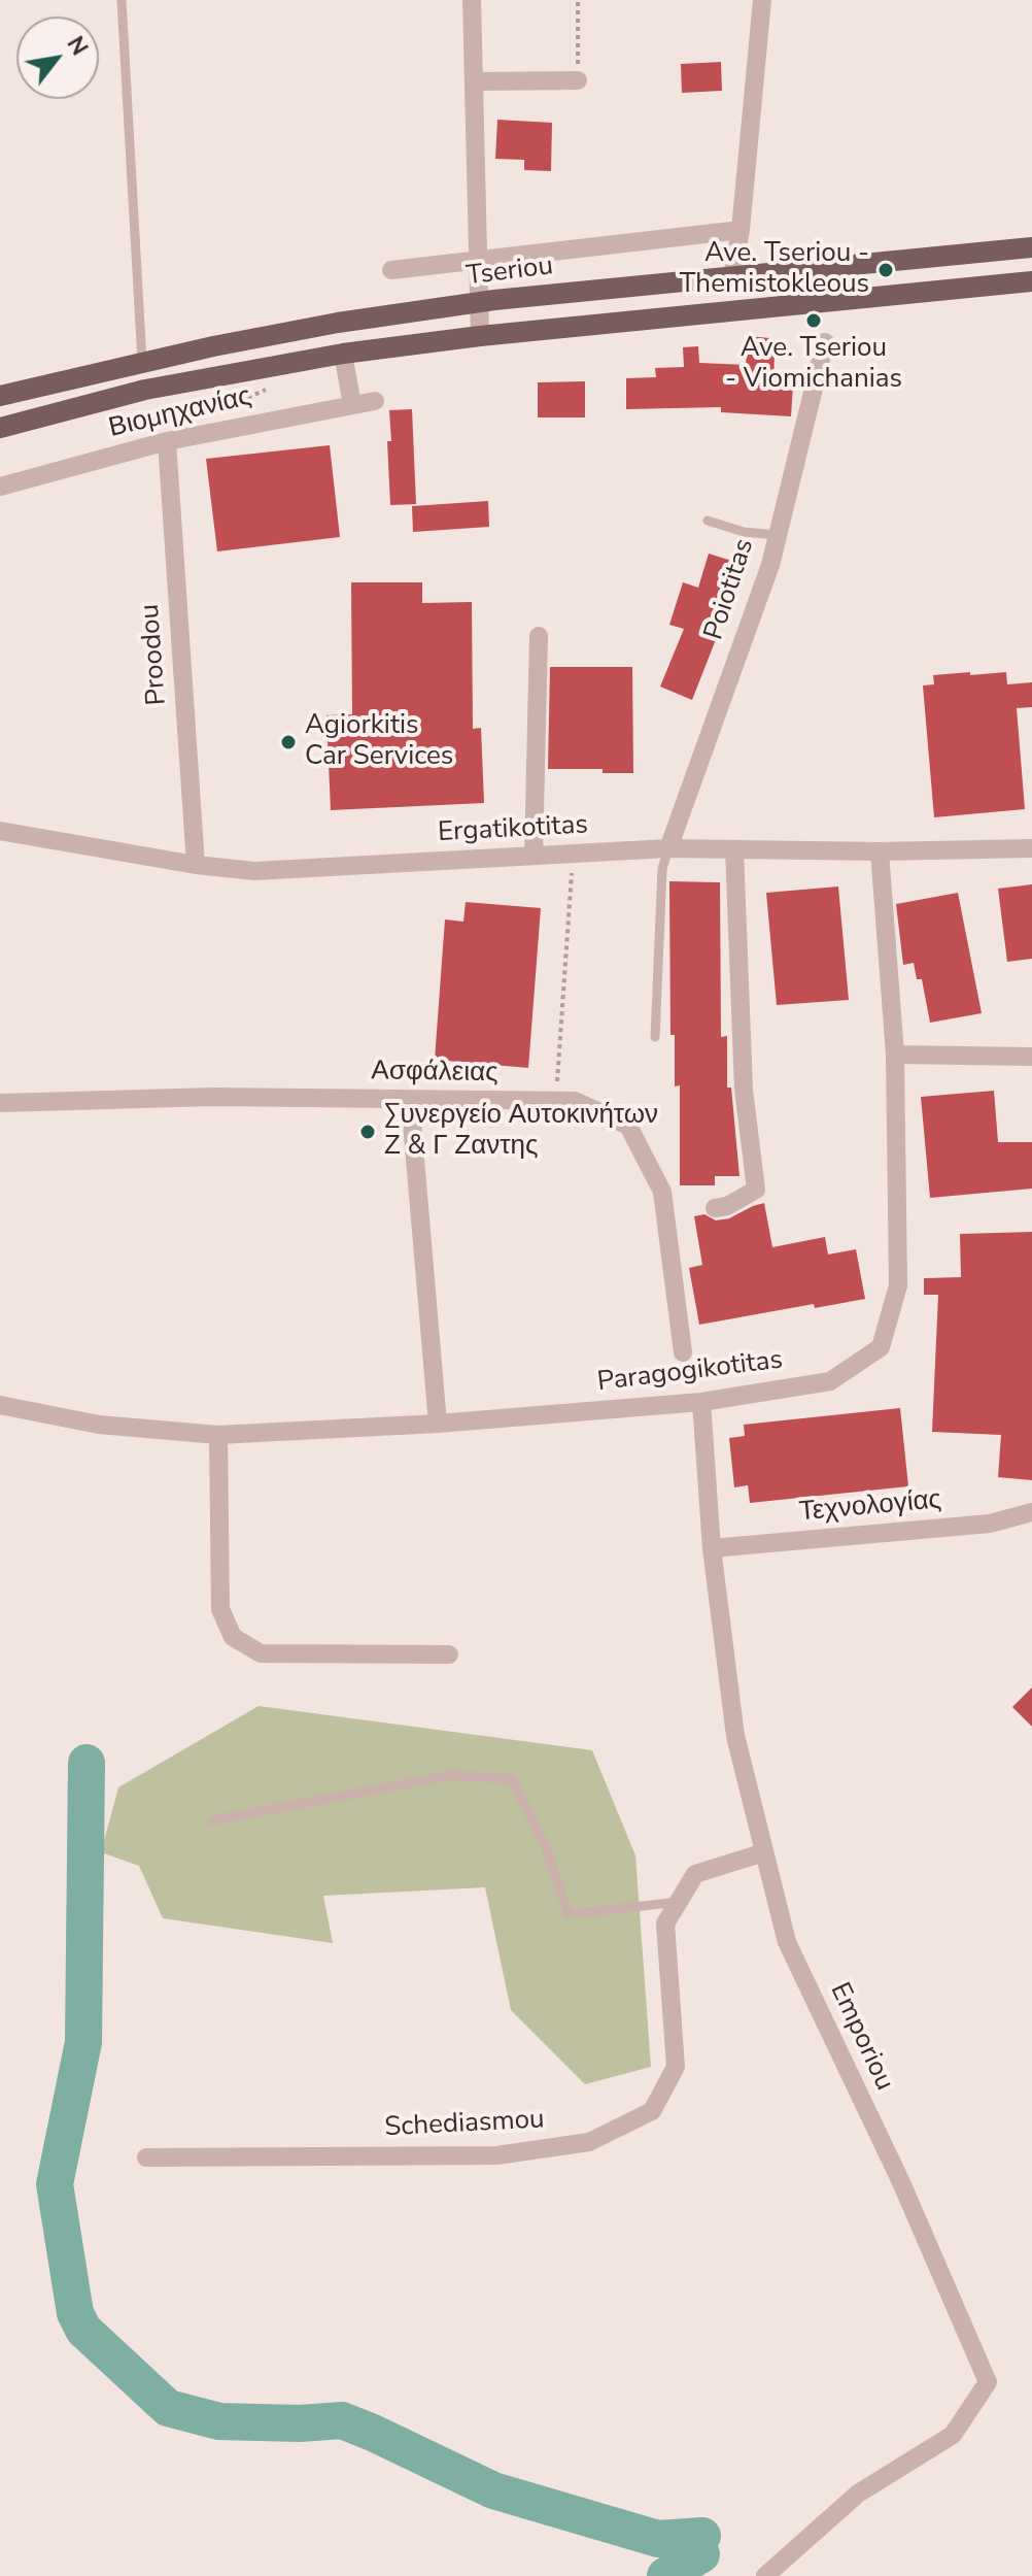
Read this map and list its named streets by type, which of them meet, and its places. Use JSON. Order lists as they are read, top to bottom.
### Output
{
  "streets": {
    "main road": ["Tseriou"],
    "street": [
      "Βιομηχανίας",
      "Poiotitas",
      "Proodou",
      "Ergatikotitas",
      "Ασφάλειας",
      "Paragogikotitas",
      "Τεχνολογίας",
      "Emporiou",
      "Schediasmou"
    ]
  },
  "crossings": [
    ["Βιομηχανίας", "Proodou"],
    ["Poiotitas", "Ergatikotitas"],
    ["Proodou", "Ergatikotitas"],
    ["Ergatikotitas", "Paragogikotitas"],
    ["Paragogikotitas", "Emporiou"],
    ["Τεχνολογίας", "Emporiou"],
    ["Emporiou", "Schediasmou"]
  ],
  "places": [
    "Ave. Tseriou - Themistokleous",
    "Ave. Tseriou - Viomichanias",
    "Agiorkitis Car Services",
    "Συνεργείο Αυτοκινήτων Ζ & Γ Ζαντης"
  ],
  "north": "top right"
}
